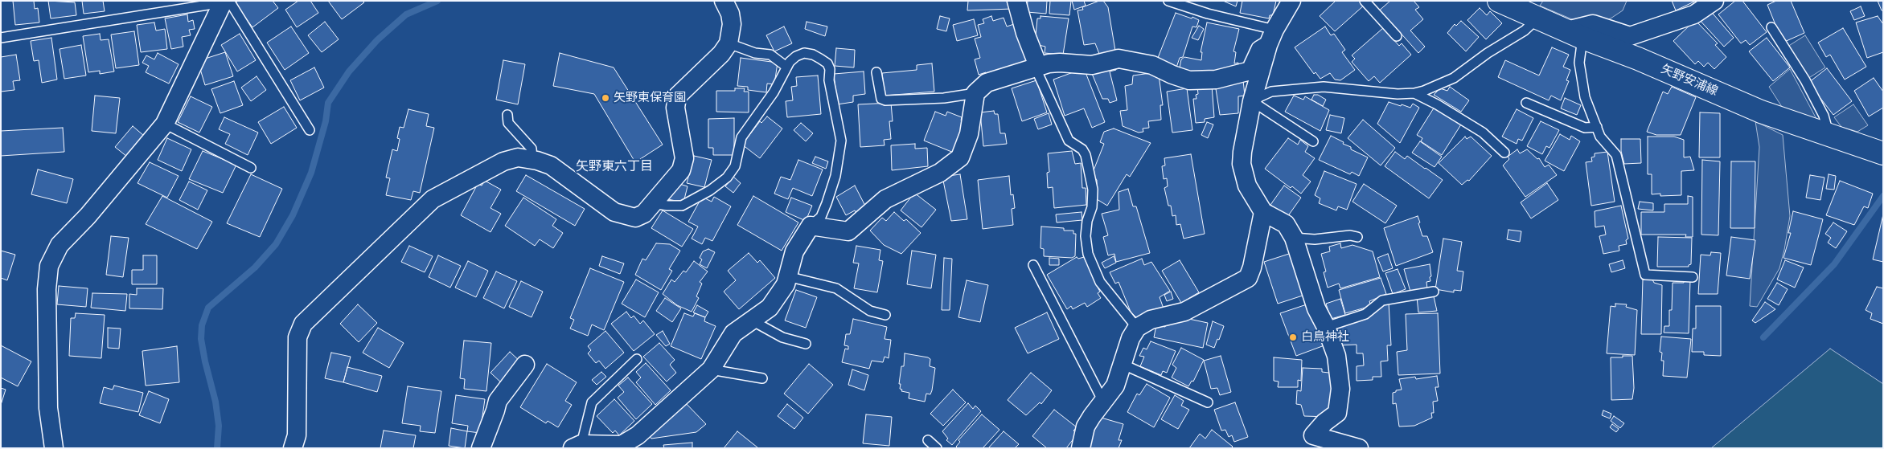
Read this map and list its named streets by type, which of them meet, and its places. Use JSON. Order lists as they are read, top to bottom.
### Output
{
  "streets": {
    "main road": ["矢野安浦線"]
  },
  "districts": ["矢野東六丁目"],
  "places": ["矢野東保育園", "白鳥神社"]
}
